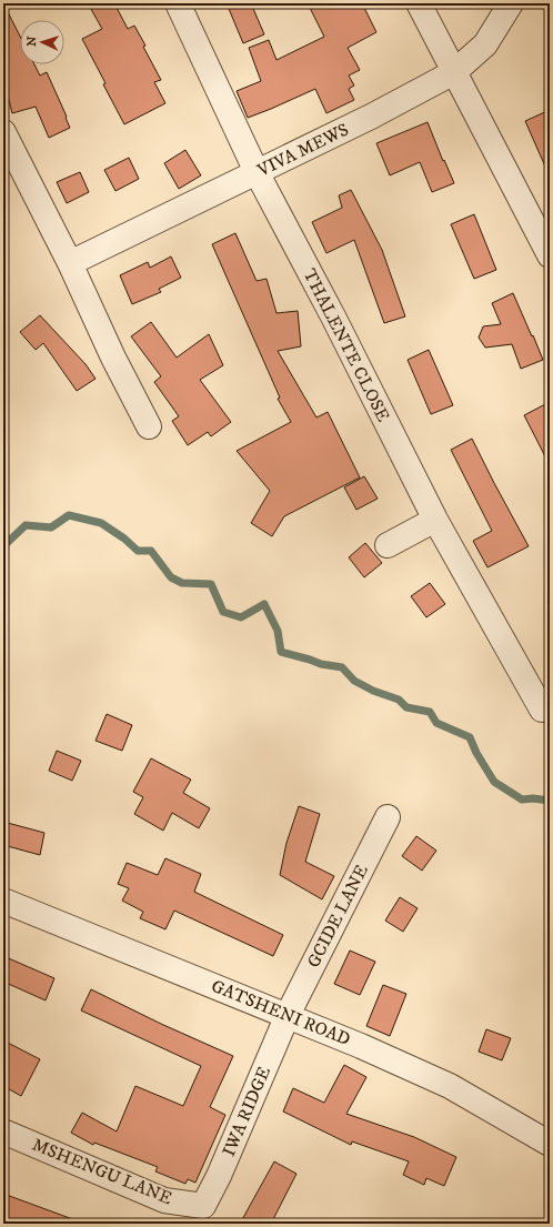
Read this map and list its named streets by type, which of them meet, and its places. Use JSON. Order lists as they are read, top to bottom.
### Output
{
  "streets": {
    "street": [
      "VIVA MEWS",
      "THALENTE CLOSE",
      "GCIDE LANE",
      "GATSHENI ROAD",
      "IWA RIDGE",
      "MSHENGU LANE"
    ]
  },
  "crossings": [
    ["VIVA MEWS", "THALENTE CLOSE"],
    ["GCIDE LANE", "GATSHENI ROAD"],
    ["GCIDE LANE", "IWA RIDGE"],
    ["GATSHENI ROAD", "IWA RIDGE"],
    ["IWA RIDGE", "MSHENGU LANE"]
  ],
  "north": "left"
}
